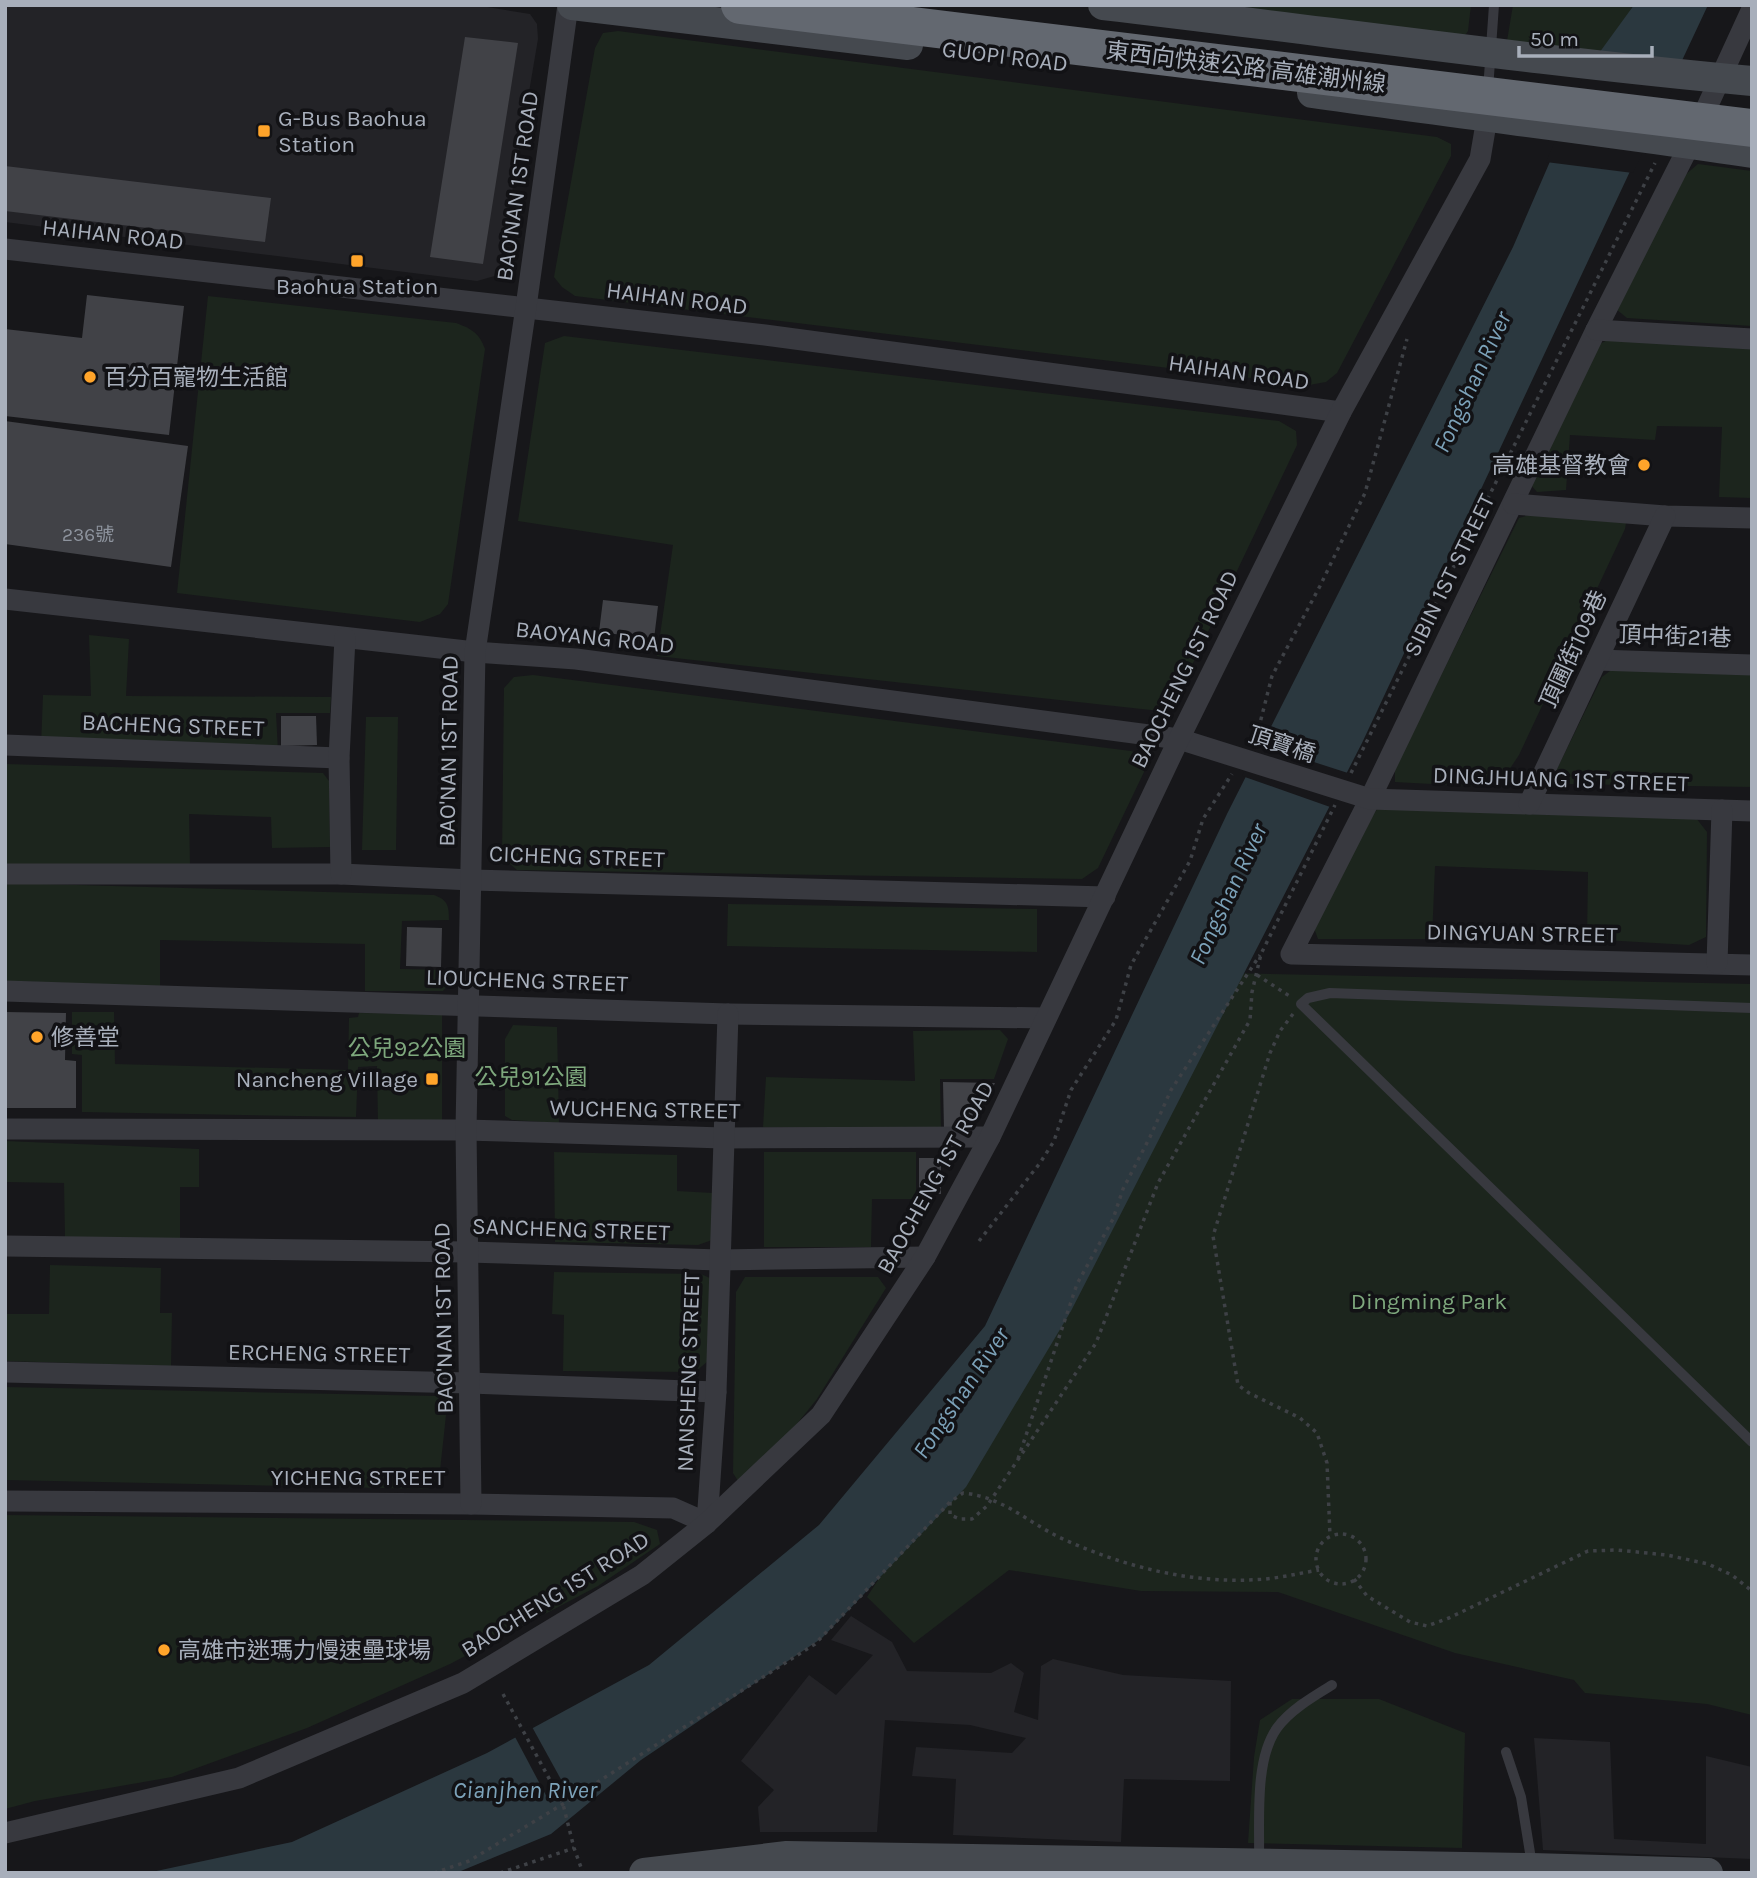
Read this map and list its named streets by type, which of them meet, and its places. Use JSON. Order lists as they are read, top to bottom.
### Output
{
  "streets": {
    "highway": ["東西向快速公路 高雄潮州線"],
    "main road": ["GUOPI ROAD"],
    "street": [
      "BAO'NAN 1ST ROAD",
      "HAIHAN ROAD",
      "SIBIN 1ST STREET",
      "頂中街21巷",
      "BAOYANG ROAD",
      "頂圃街109巷",
      "BAOCHENG 1ST ROAD",
      "BACHENG STREET",
      "頂寶橋",
      "DINGJHUANG 1ST STREET",
      "CICHENG STREET",
      "DINGYUAN STREET",
      "LIOUCHENG STREET",
      "WUCHENG STREET",
      "SANCHENG STREET",
      "ERCHENG STREET",
      "NANSHENG STREET",
      "YICHENG STREET"
    ]
  },
  "crossings": [
    ["GUOPI ROAD", "BAO'NAN 1ST ROAD"],
    ["GUOPI ROAD", "SIBIN 1ST STREET"],
    ["GUOPI ROAD", "BAOCHENG 1ST ROAD"],
    ["東西向快速公路 高雄潮州線", "SIBIN 1ST STREET"],
    ["BAO'NAN 1ST ROAD", "HAIHAN ROAD"],
    ["BAO'NAN 1ST ROAD", "BAOYANG ROAD"],
    ["BAO'NAN 1ST ROAD", "CICHENG STREET"],
    ["BAO'NAN 1ST ROAD", "LIOUCHENG STREET"],
    ["BAO'NAN 1ST ROAD", "WUCHENG STREET"],
    ["BAO'NAN 1ST ROAD", "SANCHENG STREET"],
    ["BAO'NAN 1ST ROAD", "ERCHENG STREET"],
    ["BAO'NAN 1ST ROAD", "YICHENG STREET"],
    ["HAIHAN ROAD", "BAOCHENG 1ST ROAD"],
    ["SIBIN 1ST STREET", "頂寶橋"],
    ["SIBIN 1ST STREET", "DINGJHUANG 1ST STREET"],
    ["SIBIN 1ST STREET", "DINGYUAN STREET"],
    ["頂中街21巷", "頂圃街109巷"],
    ["BAOYANG ROAD", "BAOCHENG 1ST ROAD"],
    ["BAOYANG ROAD", "頂寶橋"],
    ["頂圃街109巷", "DINGJHUANG 1ST STREET"],
    ["BAOCHENG 1ST ROAD", "頂寶橋"],
    ["BAOCHENG 1ST ROAD", "CICHENG STREET"],
    ["BAOCHENG 1ST ROAD", "LIOUCHENG STREET"],
    ["BAOCHENG 1ST ROAD", "WUCHENG STREET"],
    ["BAOCHENG 1ST ROAD", "SANCHENG STREET"],
    ["BAOCHENG 1ST ROAD", "NANSHENG STREET"],
    ["BAOCHENG 1ST ROAD", "YICHENG STREET"],
    ["頂寶橋", "DINGJHUANG 1ST STREET"],
    ["LIOUCHENG STREET", "NANSHENG STREET"],
    ["WUCHENG STREET", "NANSHENG STREET"],
    ["SANCHENG STREET", "NANSHENG STREET"],
    ["ERCHENG STREET", "NANSHENG STREET"],
    ["NANSHENG STREET", "YICHENG STREET"]
  ],
  "water": ["Fongshan River", "Cianjhen River"],
  "parks": ["公兒92公園", "公兒91公園", "Dingming Park"],
  "places": {
    "transit": ["G-Bus Baohua Station", "Baohua Station", "Nancheng Village"],
    "other": [
      "百分百寵物生活館",
      "高雄基督教會",
      "修善堂",
      "高雄市迷瑪力慢速壘球場"
    ]
  },
  "house_numbers": ["236號"],
  "scale_bar": "50 m"
}
